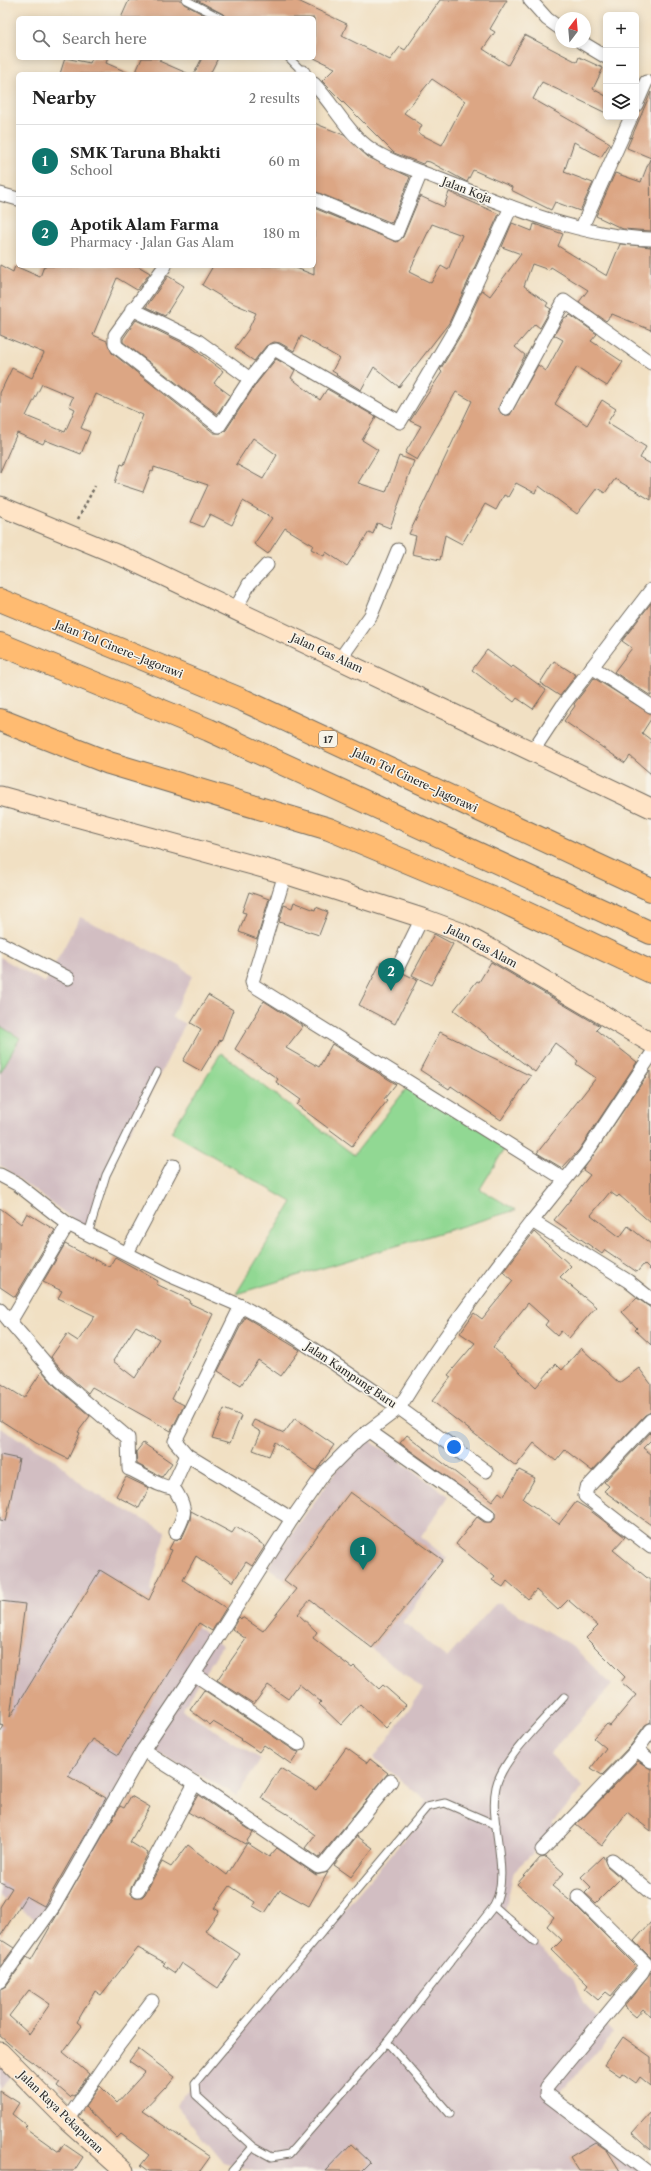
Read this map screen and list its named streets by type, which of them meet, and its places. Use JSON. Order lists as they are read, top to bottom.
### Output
{
  "streets": {
    "highway": ["Jalan Tol Cinere–Jagorawi", "17"],
    "main road": ["Jalan Gas Alam", "Jalan Raya Pekapuran"],
    "street": ["Jalan Koja", "Jalan Kampung Baru"]
  },
  "north": "top",
  "page": {
    "map_buttons": ["+", "−"],
    "search": "Search here",
    "heading": ["Nearby", "2 results"],
    "list": [
      {
        "mark": "1",
        "name": "SMK Taruna Bhakti",
        "note": "School",
        "value": "60 m"
      },
      {
        "mark": "2",
        "name": "Apotik Alam Farma",
        "note": "Pharmacy · Jalan Gas Alam",
        "value": "180 m"
      }
    ],
    "pins": ["2", "1"]
  }
}
